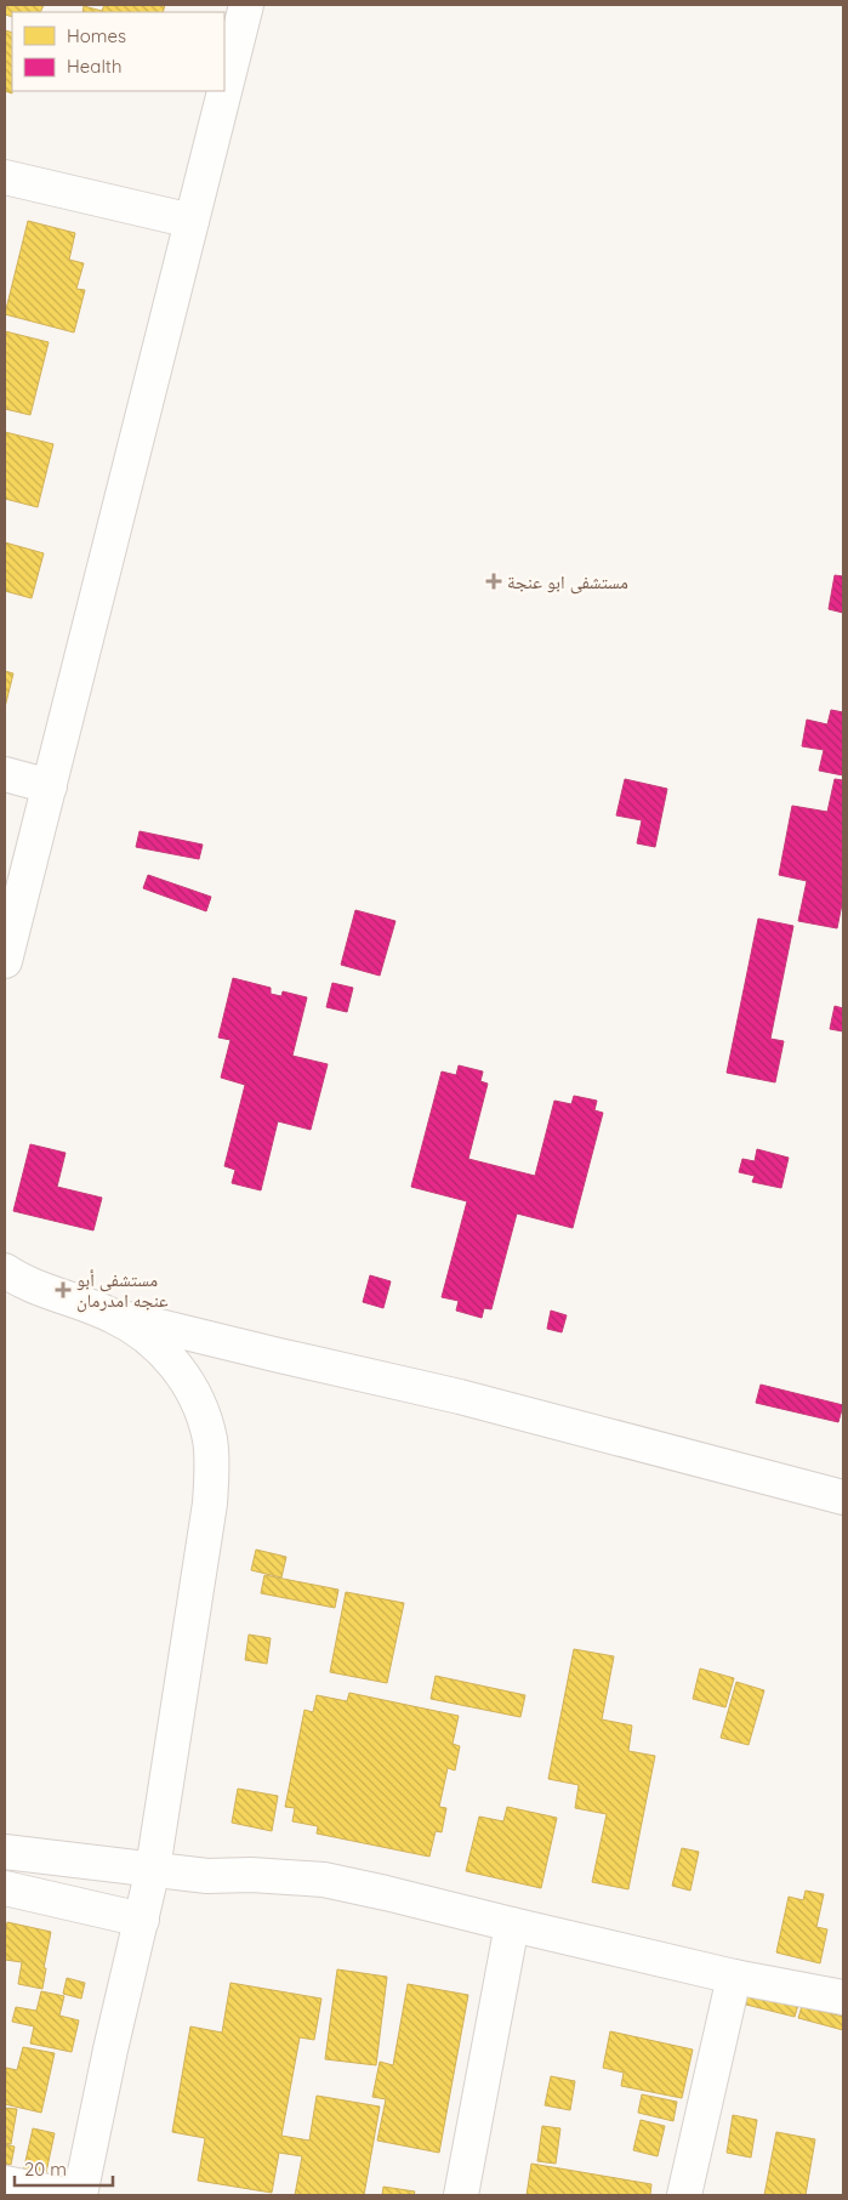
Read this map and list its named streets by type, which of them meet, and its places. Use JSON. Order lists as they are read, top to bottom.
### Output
{
  "places": {
    "health": ["مستشفى ابو عنجة", "مستشفى أبو عنجه امدرمان"]
  },
  "legend": ["Homes", "Health"],
  "scale_bar": "20 m"
}
